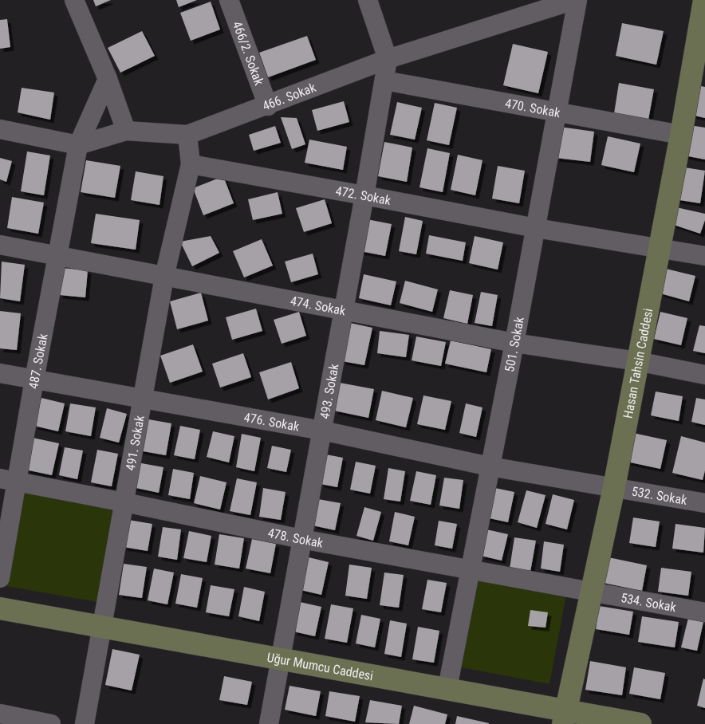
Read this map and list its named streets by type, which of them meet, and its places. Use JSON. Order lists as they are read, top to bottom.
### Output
{
  "streets": {
    "street": [
      "466/2. Sokak",
      "466. Sokak",
      "470. Sokak",
      "472. Sokak",
      "474. Sokak",
      "501. Sokak",
      "487. Sokak",
      "Hasan Tahsin Caddesi",
      "493. Sokak",
      "476. Sokak",
      "491. Sokak",
      "532. Sokak",
      "478. Sokak",
      "534. Sokak",
      "Uğur Mumcu Caddesi"
    ]
  },
  "crossings": [
    ["466/2. Sokak", "466. Sokak"],
    ["466. Sokak", "487. Sokak"],
    ["466. Sokak", "493. Sokak"],
    ["466. Sokak", "491. Sokak"],
    ["470. Sokak", "501. Sokak"],
    ["470. Sokak", "Hasan Tahsin Caddesi"],
    ["470. Sokak", "493. Sokak"],
    ["472. Sokak", "501. Sokak"],
    ["472. Sokak", "Hasan Tahsin Caddesi"],
    ["472. Sokak", "493. Sokak"],
    ["472. Sokak", "491. Sokak"],
    ["474. Sokak", "501. Sokak"],
    ["474. Sokak", "487. Sokak"],
    ["474. Sokak", "Hasan Tahsin Caddesi"],
    ["474. Sokak", "493. Sokak"],
    ["474. Sokak", "491. Sokak"],
    ["501. Sokak", "476. Sokak"],
    ["501. Sokak", "478. Sokak"],
    ["501. Sokak", "Uğur Mumcu Caddesi"],
    ["487. Sokak", "476. Sokak"],
    ["487. Sokak", "478. Sokak"],
    ["Hasan Tahsin Caddesi", "476. Sokak"],
    ["Hasan Tahsin Caddesi", "532. Sokak"],
    ["Hasan Tahsin Caddesi", "478. Sokak"],
    ["Hasan Tahsin Caddesi", "534. Sokak"],
    ["Hasan Tahsin Caddesi", "Uğur Mumcu Caddesi"],
    ["493. Sokak", "476. Sokak"],
    ["493. Sokak", "478. Sokak"],
    ["493. Sokak", "Uğur Mumcu Caddesi"],
    ["476. Sokak", "491. Sokak"],
    ["476. Sokak", "532. Sokak"],
    ["491. Sokak", "478. Sokak"],
    ["491. Sokak", "Uğur Mumcu Caddesi"],
    ["478. Sokak", "534. Sokak"]
  ]
}
